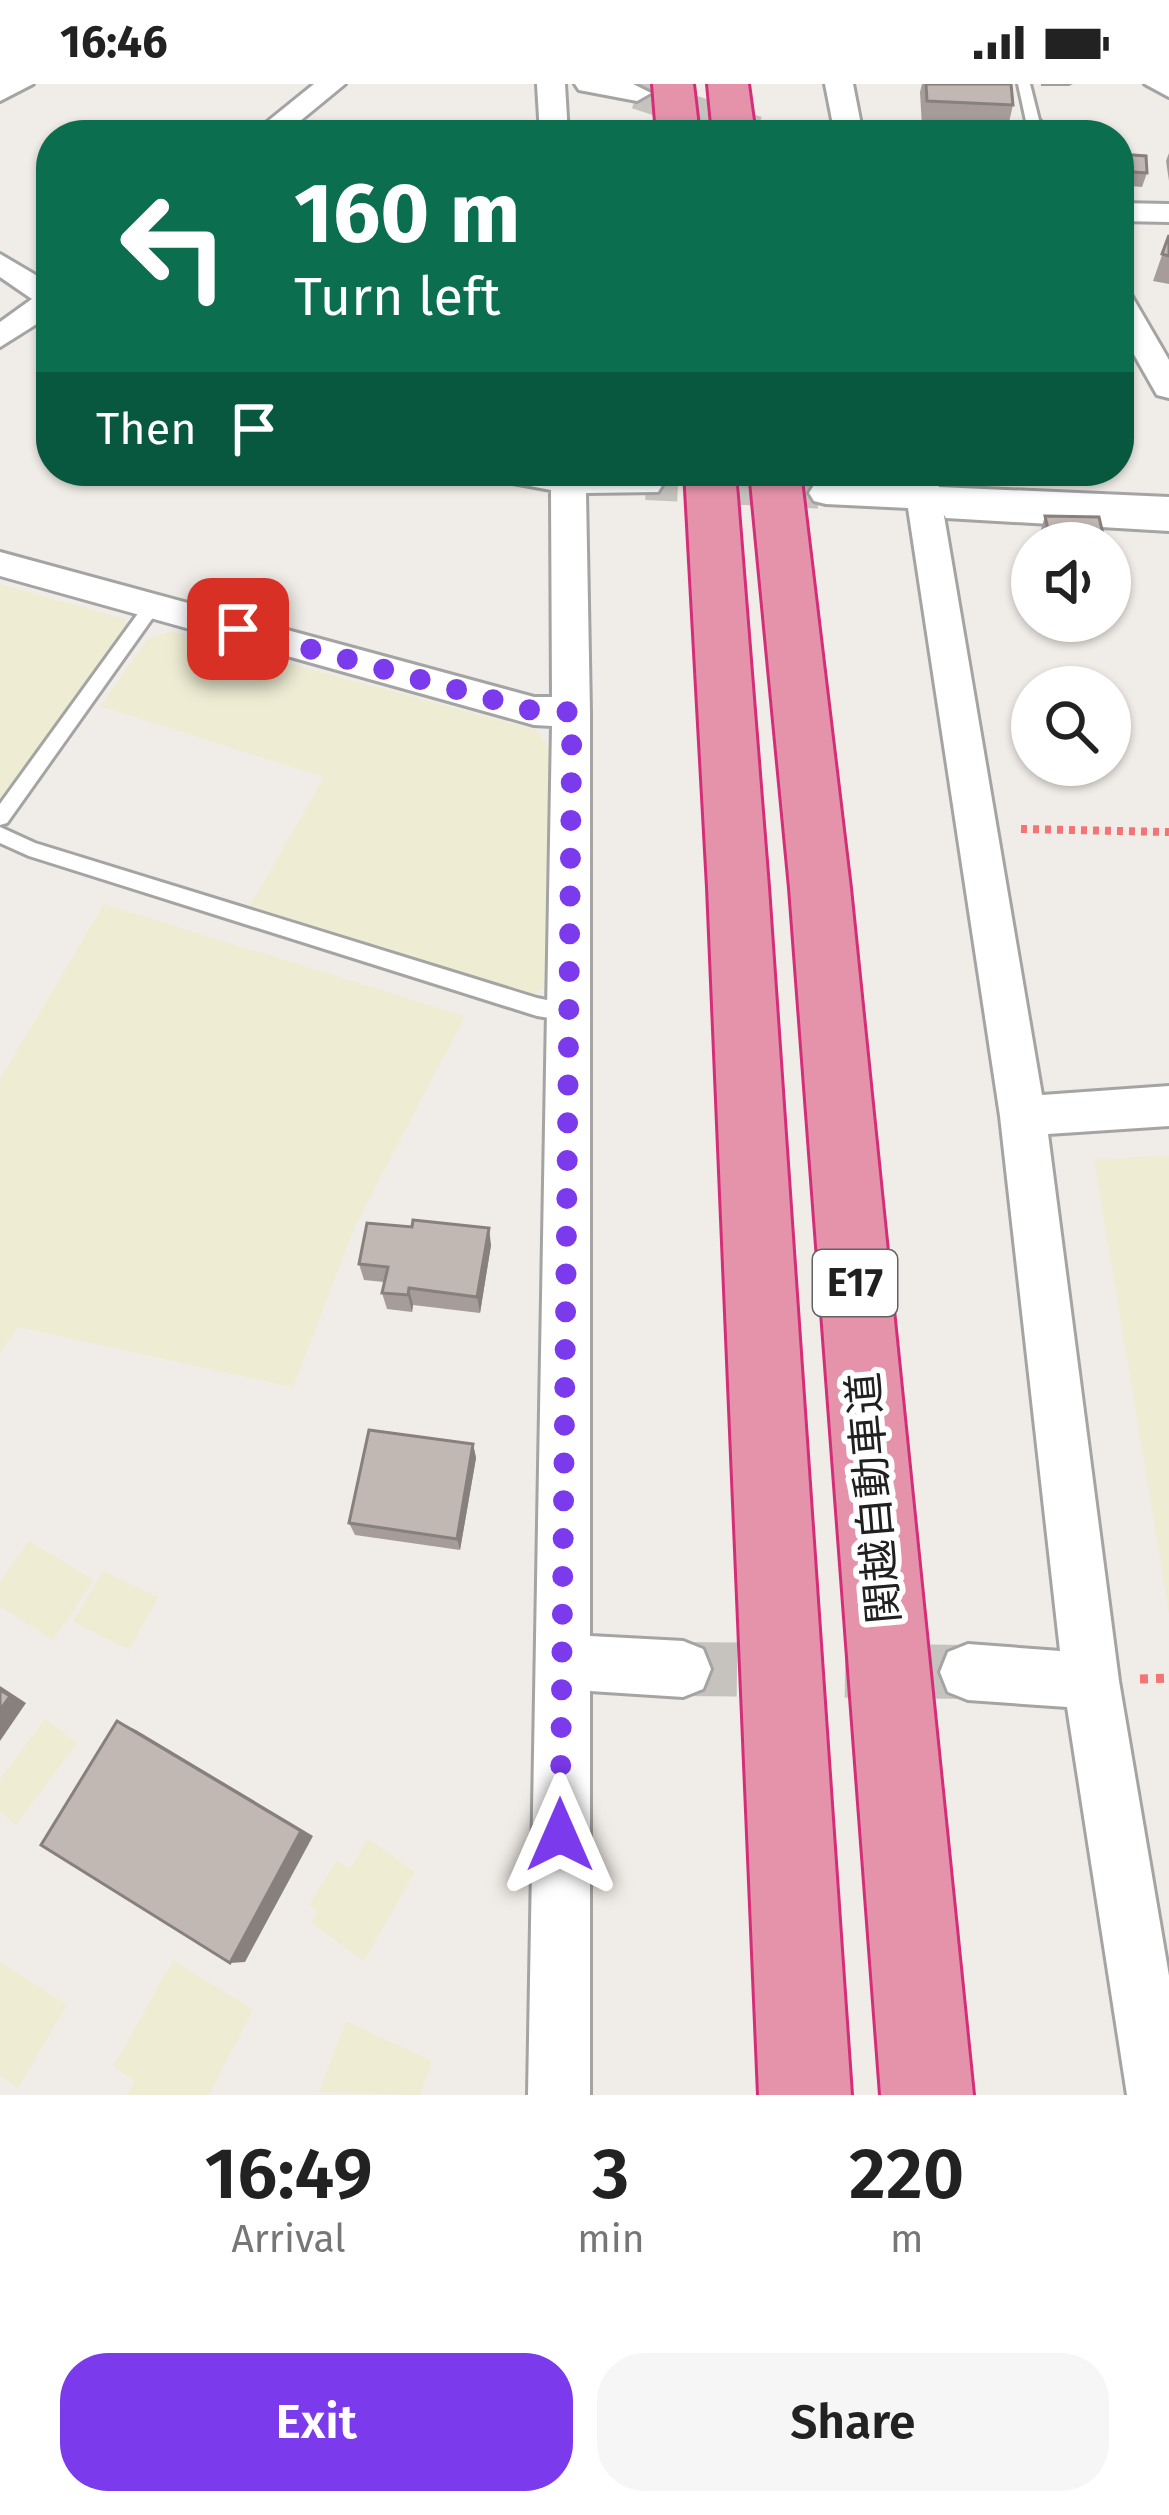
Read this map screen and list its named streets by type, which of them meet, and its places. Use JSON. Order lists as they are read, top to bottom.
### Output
{
  "streets": {
    "highway": ["E17", "関越自動車道"]
  },
  "page": {
    "status": "16:46",
    "turn": ["160 m", "Turn left"],
    "then": "Then",
    "eta": [
      "16:49",
      "Arrival",
      "3",
      "min",
      "220",
      "m"
    ],
    "buttons": ["Exit", "Share"]
  }
}
